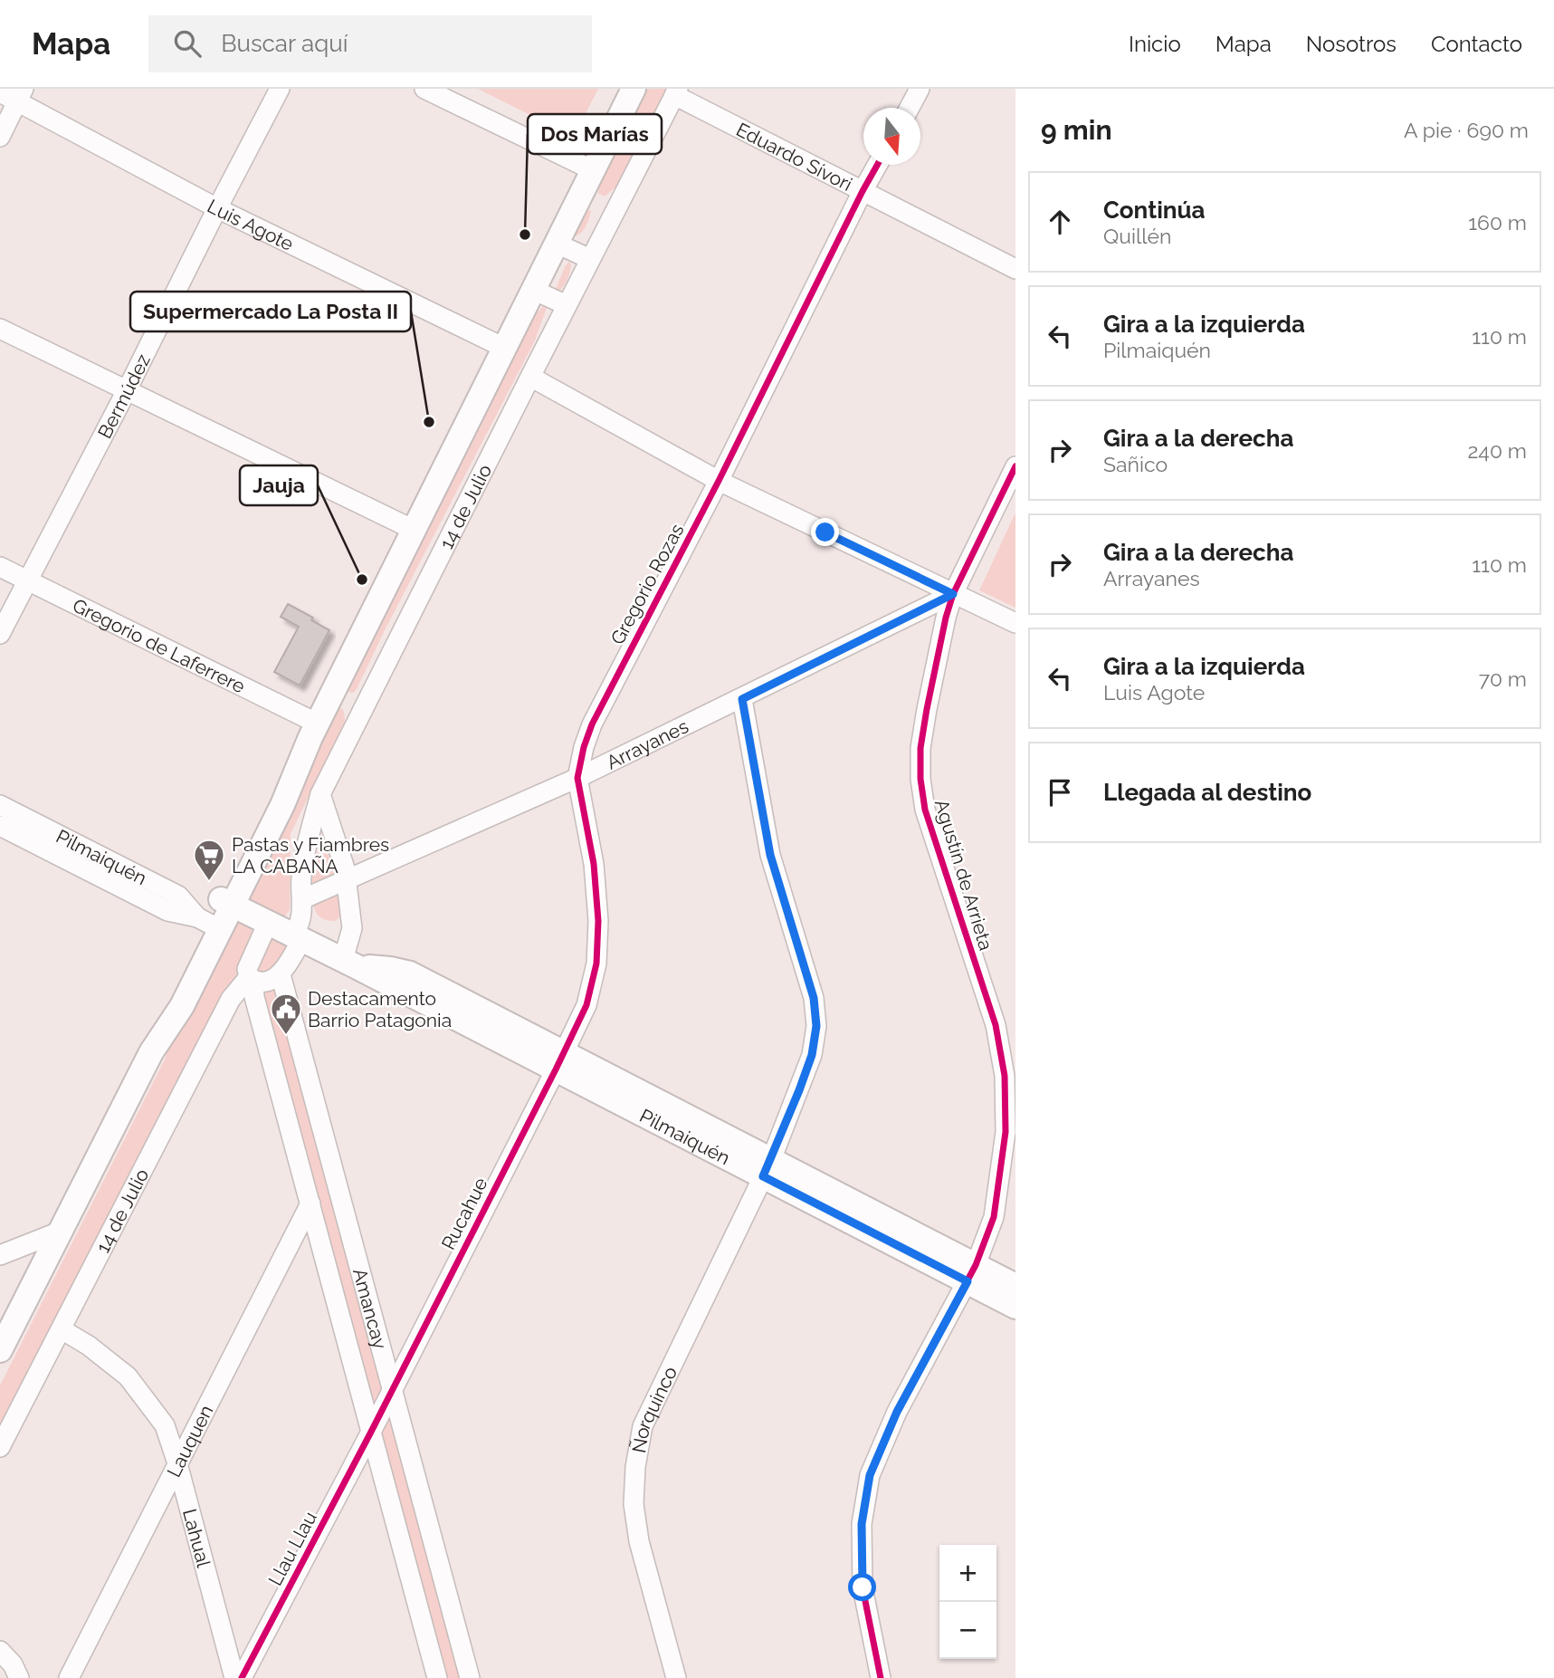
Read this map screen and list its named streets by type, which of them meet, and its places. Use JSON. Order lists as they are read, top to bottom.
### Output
{
  "streets": {
    "main road": ["14 de Julio", "Pilmaiquén"],
    "street": [
      "Eduardo Sívori",
      "Luis Agote",
      "Bermúdez",
      "Gregorio Rozas",
      "Gregorio de Laferrere",
      "Arrayanes",
      "Agustín de Arrieta",
      "Rucahue",
      "Amancay",
      "Ñorquinco",
      "Lauquen",
      "Lahual",
      "Llau Llau"
    ]
  },
  "crossings": [
    ["Eduardo Sívori", "14 de Julio"],
    ["Eduardo Sívori", "Gregorio Rozas"],
    ["Luis Agote", "Bermúdez"],
    ["Luis Agote", "14 de Julio"],
    ["Bermúdez", "Gregorio de Laferrere"],
    ["14 de Julio", "Gregorio de Laferrere"],
    ["14 de Julio", "Arrayanes"],
    ["14 de Julio", "Pilmaiquén"],
    ["14 de Julio", "Amancay"],
    ["14 de Julio", "Lahual"],
    ["Gregorio Rozas", "Arrayanes"],
    ["Gregorio Rozas", "Pilmaiquén"],
    ["Gregorio Rozas", "Rucahue"],
    ["Arrayanes", "Agustín de Arrieta"],
    ["Arrayanes", "Ñorquinco"],
    ["Pilmaiquén", "Agustín de Arrieta"],
    ["Pilmaiquén", "Rucahue"],
    ["Pilmaiquén", "Ñorquinco"],
    ["Rucahue", "Amancay"],
    ["Rucahue", "Llau Llau"],
    ["Amancay", "Lauquen"],
    ["Amancay", "Llau Llau"],
    ["Lauquen", "Lahual"]
  ],
  "places": {
    "other": ["Dos Marías", "Supermercado La Posta II", "Jauja"],
    "supermarket": ["Pastas y Fiambres LA CABAÑA"],
    "public building": ["Destacamento Barrio Patagonia"]
  },
  "north": "bottom",
  "page": {
    "header": "Mapa",
    "search": "Buscar aquí",
    "nav": [
      "Inicio",
      "Mapa",
      "Nosotros",
      "Contacto"
    ],
    "heading": ["9 min", "A pie · 690 m"],
    "list": [
      ["Continúa", "Quillén", "160 m"],
      ["Gira a la izquierda", "Pilmaiquén", "110 m"],
      ["Gira a la derecha", "Sañico", "240 m"],
      ["Gira a la derecha", "Arrayanes", "110 m"],
      ["Gira a la izquierda", "Luis Agote", "70 m"],
      "Llegada al destino"
    ],
    "map_buttons": ["+", "−"]
  }
}
